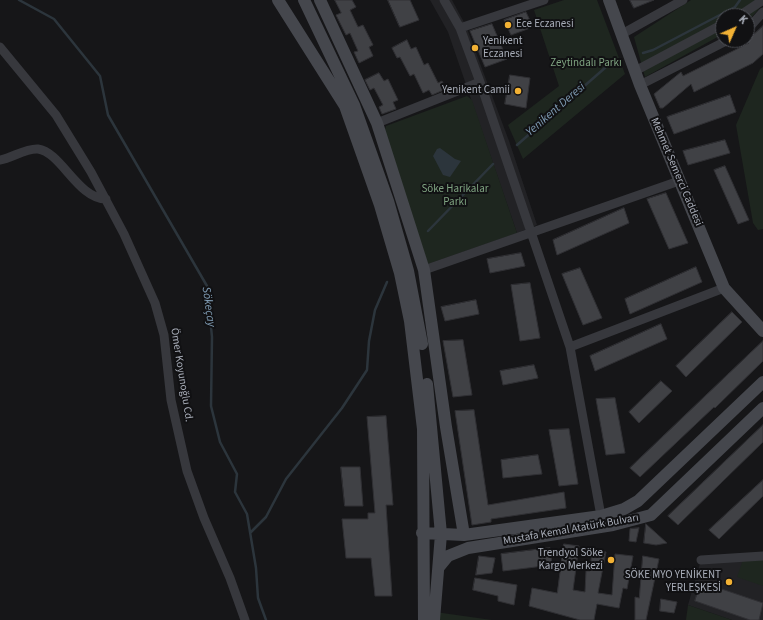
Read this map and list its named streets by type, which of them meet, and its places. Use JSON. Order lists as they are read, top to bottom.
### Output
{
  "streets": {
    "street": ["Mehmet Semerci Caddesi", "Ömer Koyunoğlu Cd.", "Mustafa Kemal Atatürk Bulvarı"]
  },
  "water": ["Yenikent Deresi", "Sökeçay"],
  "parks": ["Zeytindalı Parkı", "Söke Harikalar Parkı"],
  "places": [
    "Ece Eczanesi",
    "Yenikent Eczanesi",
    "Yenikent Camii",
    "Trendyol Söke Kargo Merkezi",
    "SÖKE MYO YENİKENT YERLEŞKESİ"
  ],
  "north": "top right"
}
